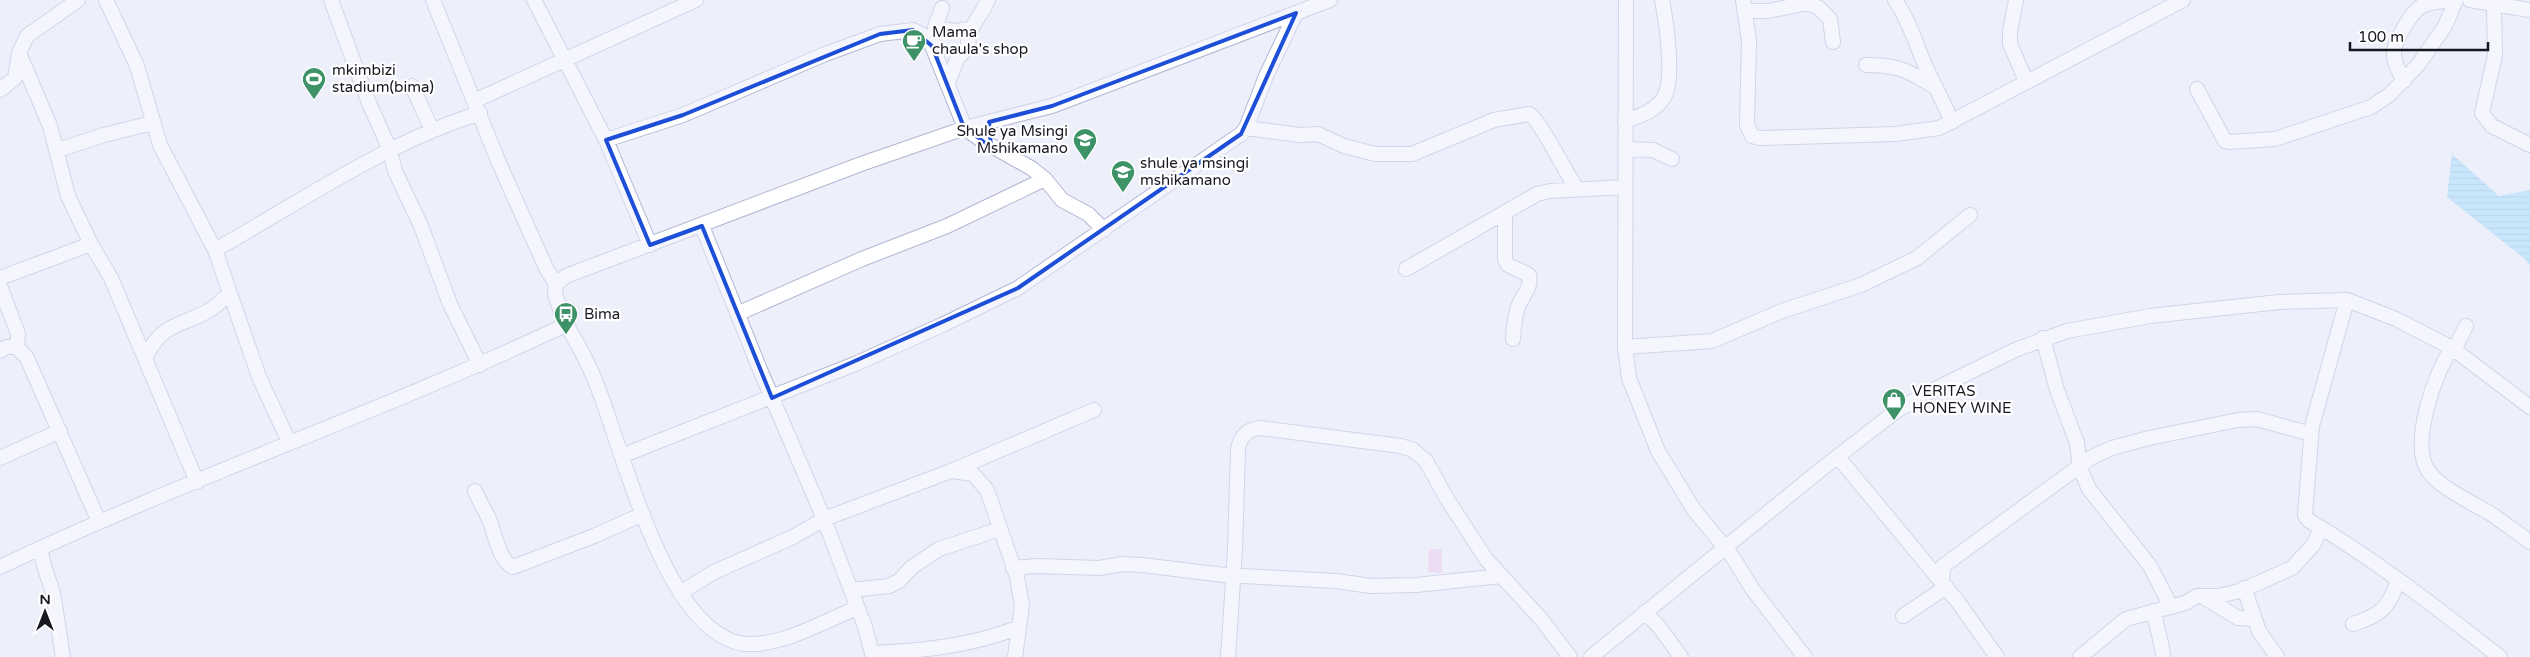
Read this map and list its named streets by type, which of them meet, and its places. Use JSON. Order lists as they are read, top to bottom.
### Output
{
  "places": {
    "cafe": ["Mama chaula's shop"],
    "sports": ["mkimbizi stadium(bima)"],
    "school or university": ["Shule ya Msingi Mshikamano", "shule ya msingi mshikamano"],
    "bus stop": ["Bima"],
    "shop": ["VERITAS HONEY WINE"]
  },
  "scale_bar": "100 m",
  "north": "top"
}
